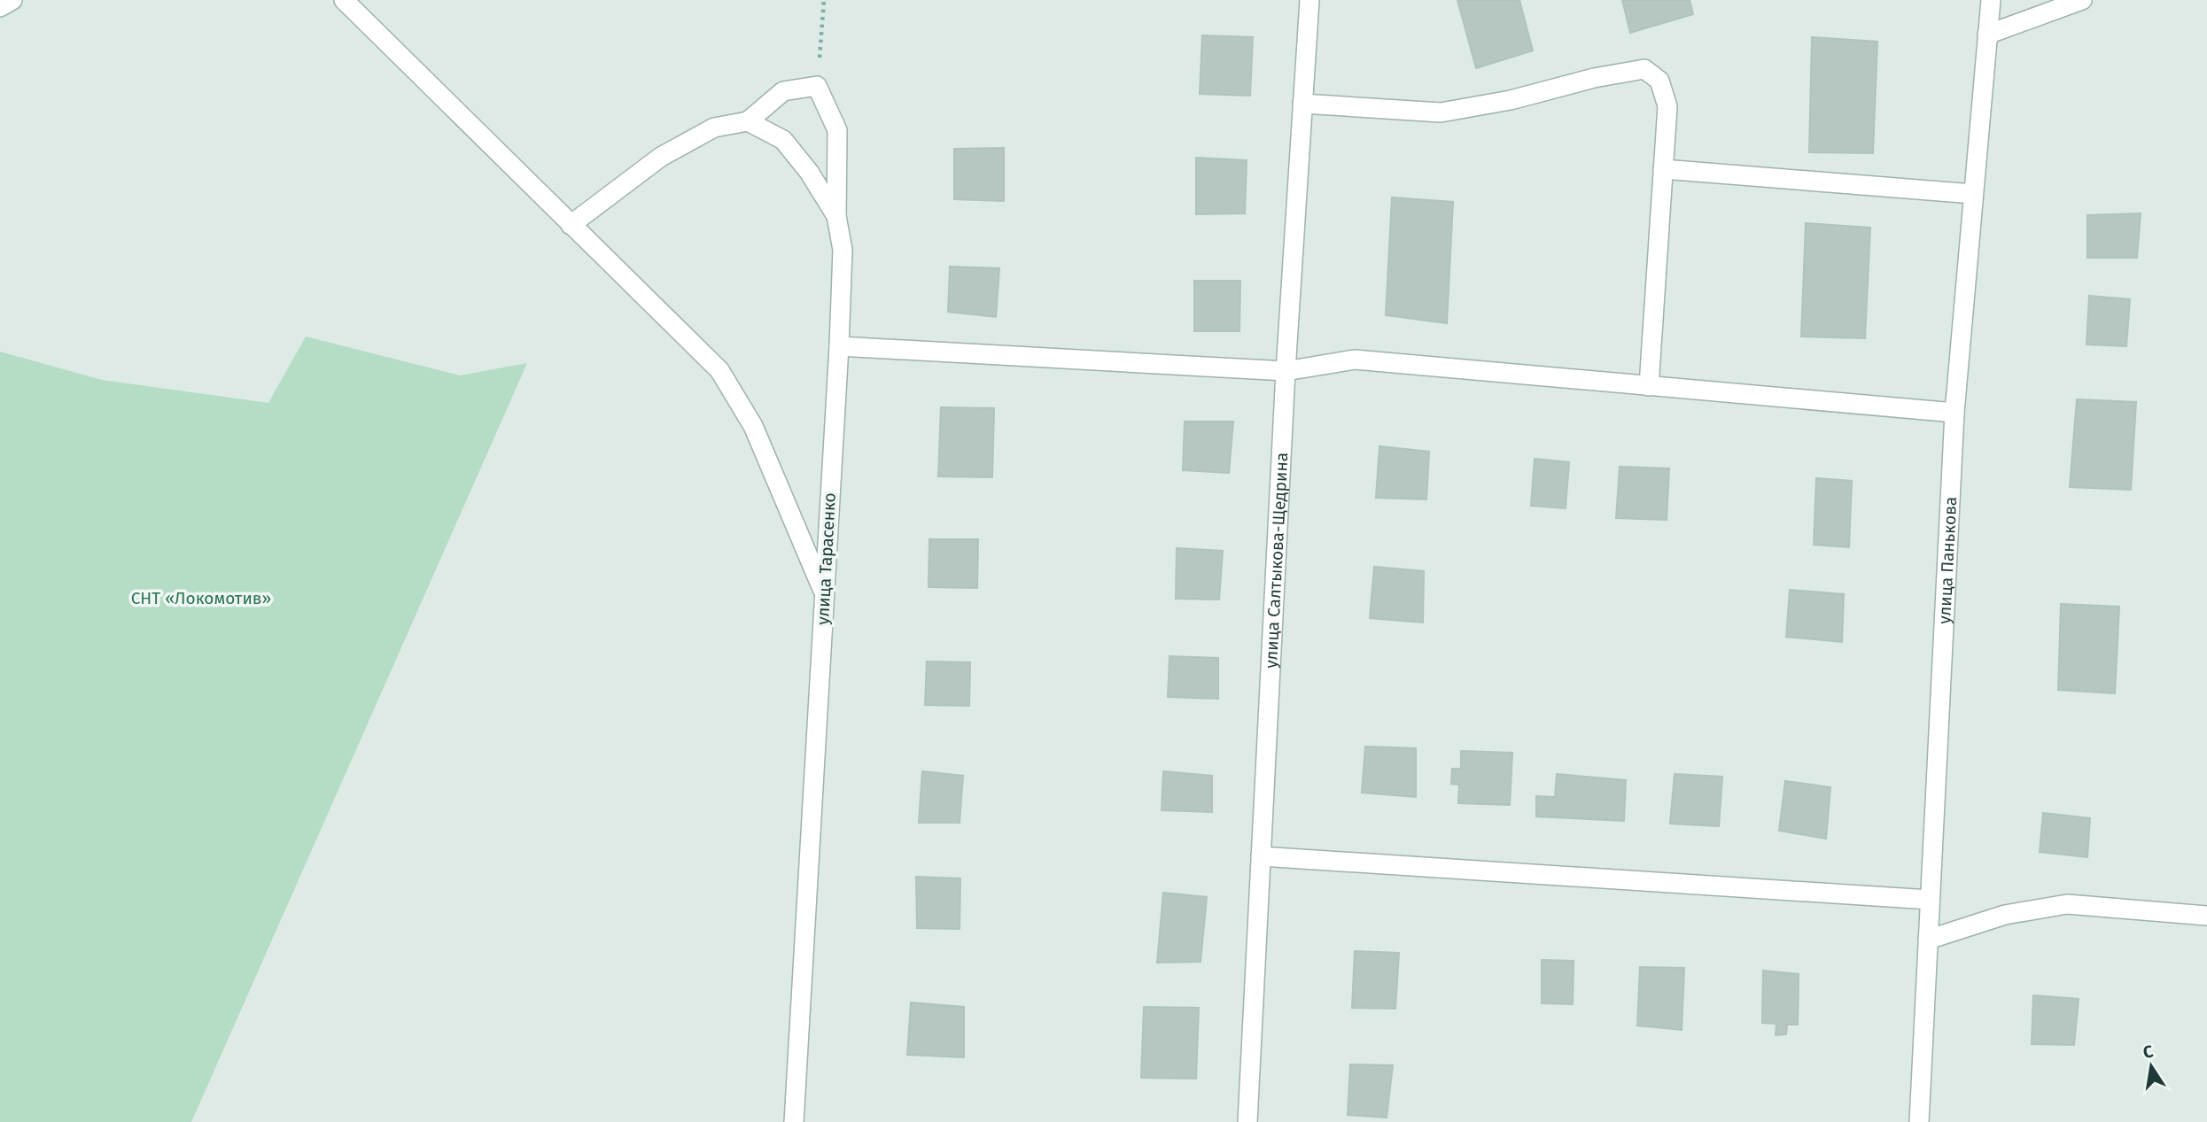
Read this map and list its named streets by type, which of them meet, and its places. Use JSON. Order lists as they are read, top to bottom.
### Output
{
  "streets": {
    "street": ["улица Тарасенко", "улица Салтыкова-Щедрина", "улица Панькова"]
  },
  "parks": ["СНТ «Локомотив»"],
  "north": "top"
}
